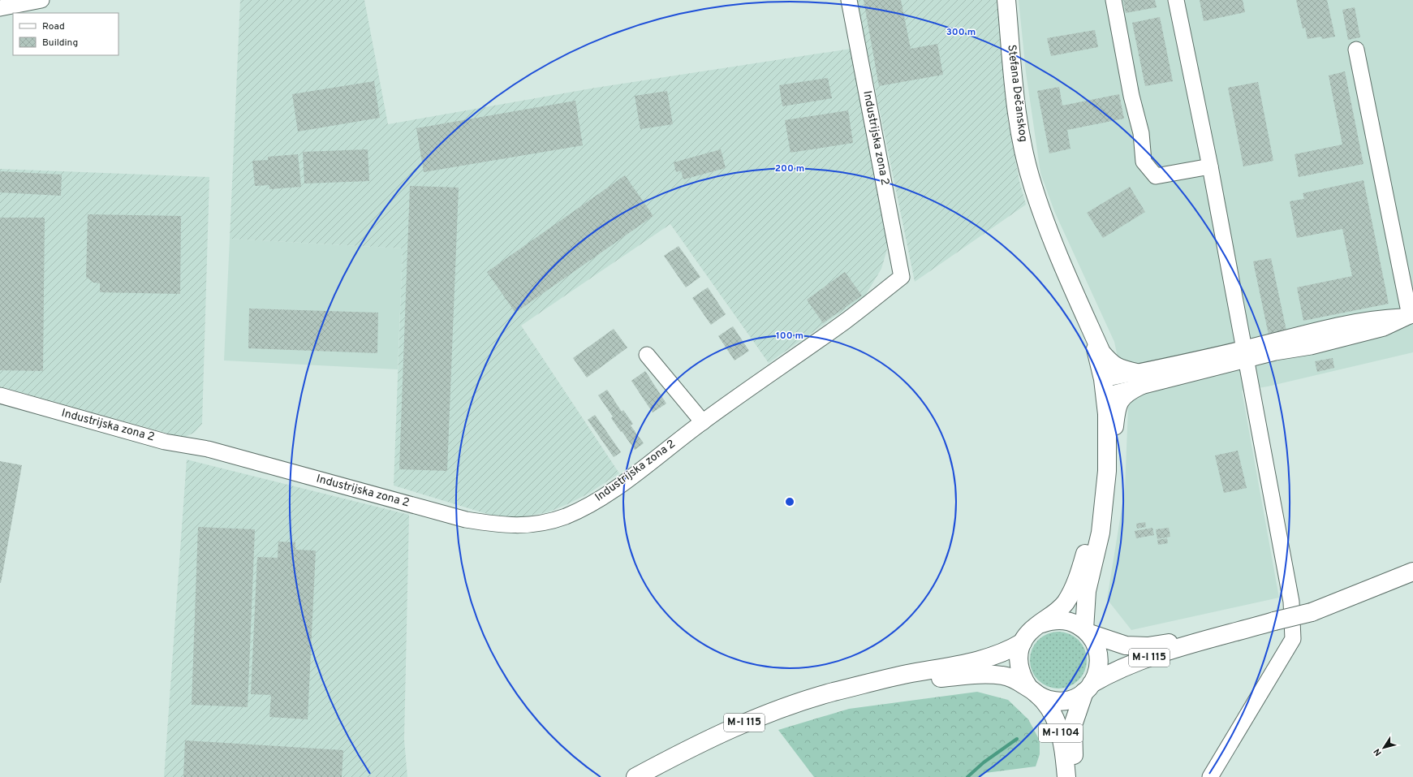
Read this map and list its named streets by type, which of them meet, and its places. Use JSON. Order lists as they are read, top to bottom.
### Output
{
  "streets": {
    "main road": ["Stefana Dečanskog", "M-I 115", "M-I 104"],
    "street": ["Industrijska zona 2"]
  },
  "crossings": [
    ["M-I 115", "M-I 104"]
  ],
  "legend": ["Road", "Building"],
  "north": "bottom left",
  "rings": ["300 m", "200 m", "100 m"]
}
